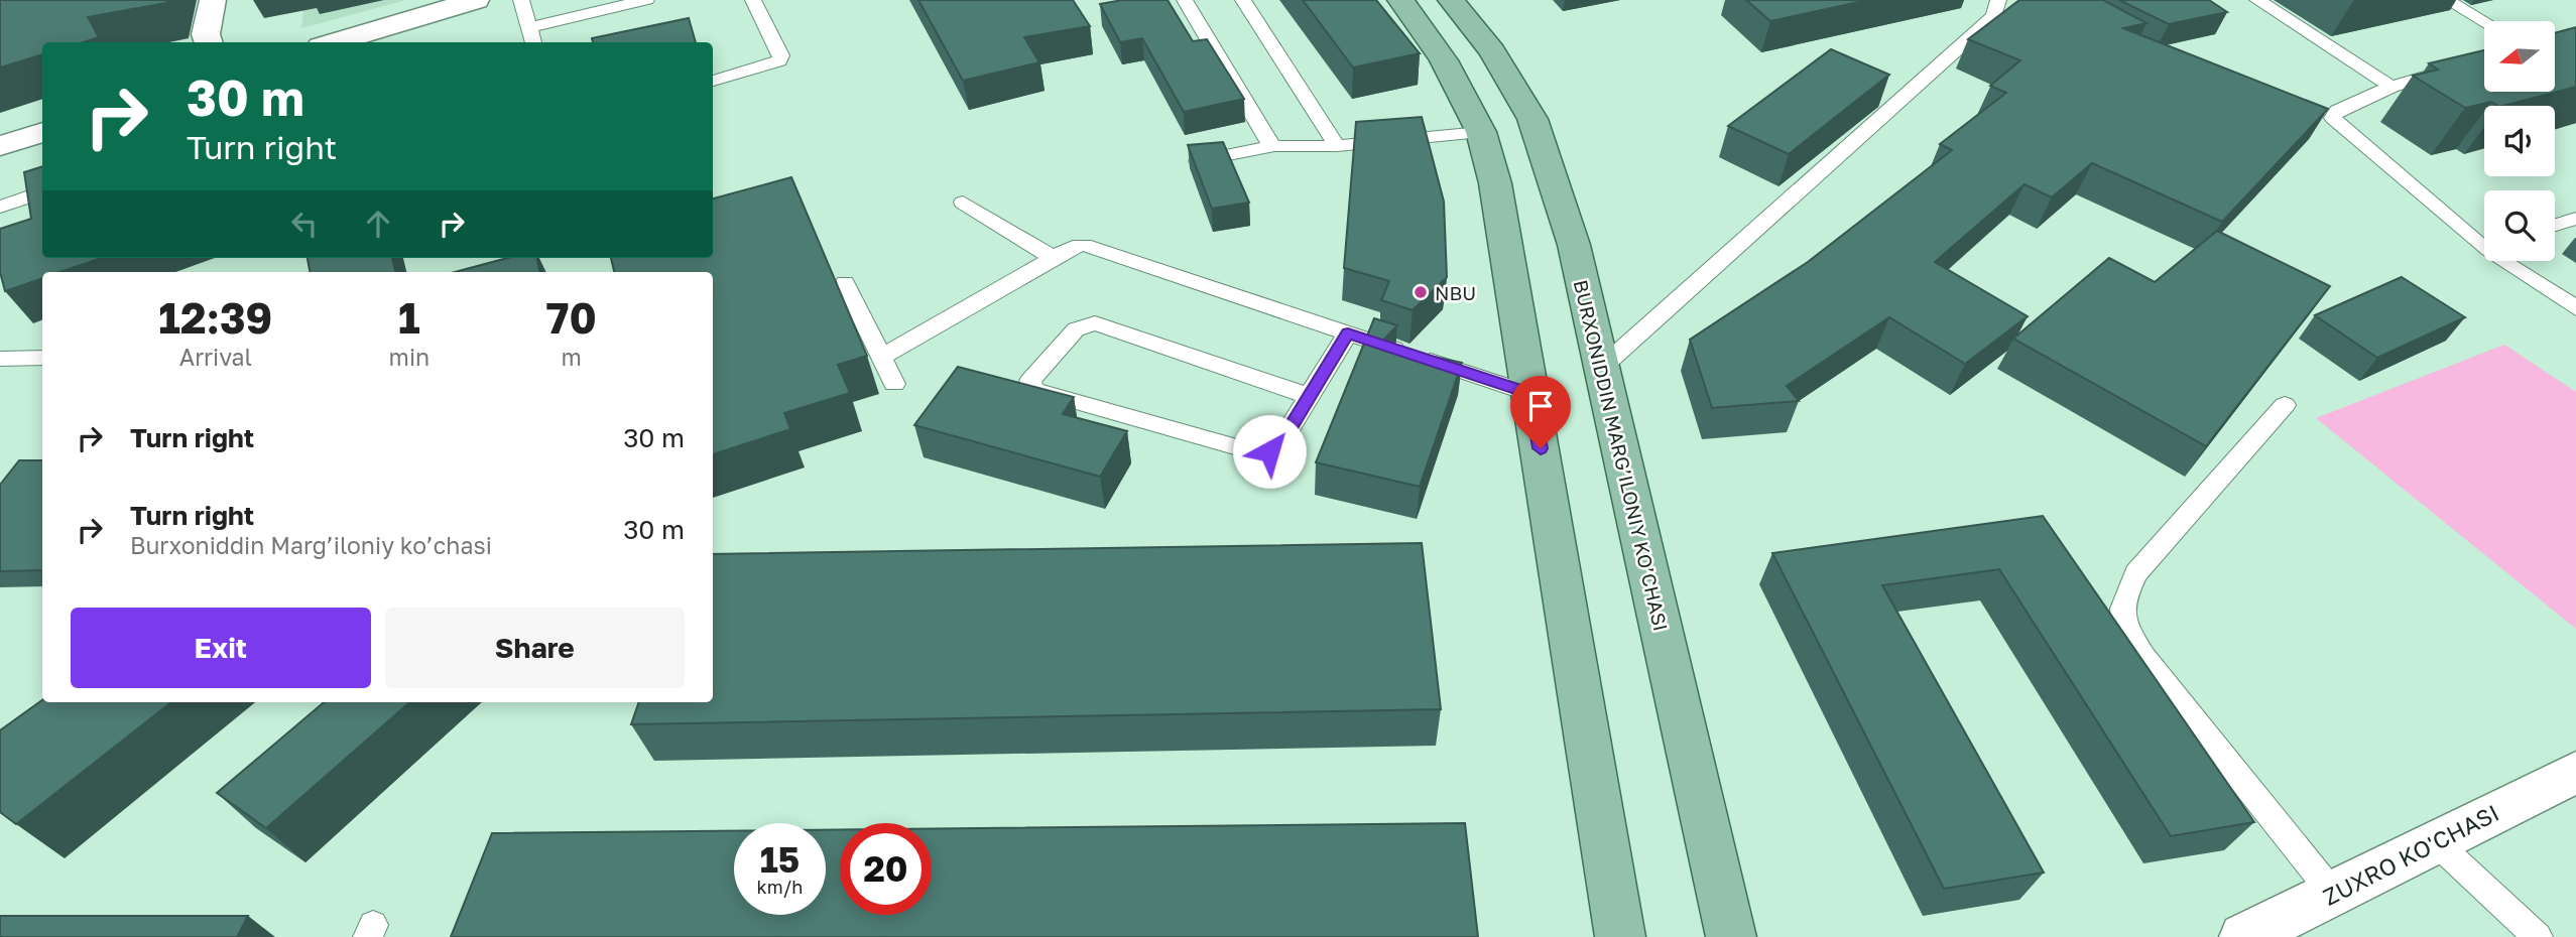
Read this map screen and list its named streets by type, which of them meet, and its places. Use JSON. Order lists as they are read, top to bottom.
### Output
{
  "streets": {
    "main road": ["BURXONIDDIN MARG’ILONIY KO’CHASI"],
    "street": ["ZUXRO KO'CHASI"]
  },
  "places": ["NBU"],
  "north": "left",
  "page": {
    "turn": ["30 m", "Turn right"],
    "eta": [
      "12:39",
      "Arrival",
      "1",
      "min",
      "70",
      "m"
    ],
    "list": [
      {
        "name": "Turn right",
        "value": "30 m"
      },
      {
        "name": "Turn right",
        "note": "Burxoniddin Marg’iloniy ko’chasi",
        "value": "30 m"
      }
    ],
    "buttons": ["Exit", "Share"],
    "speed": "15 km/h",
    "limit": "20"
  }
}
